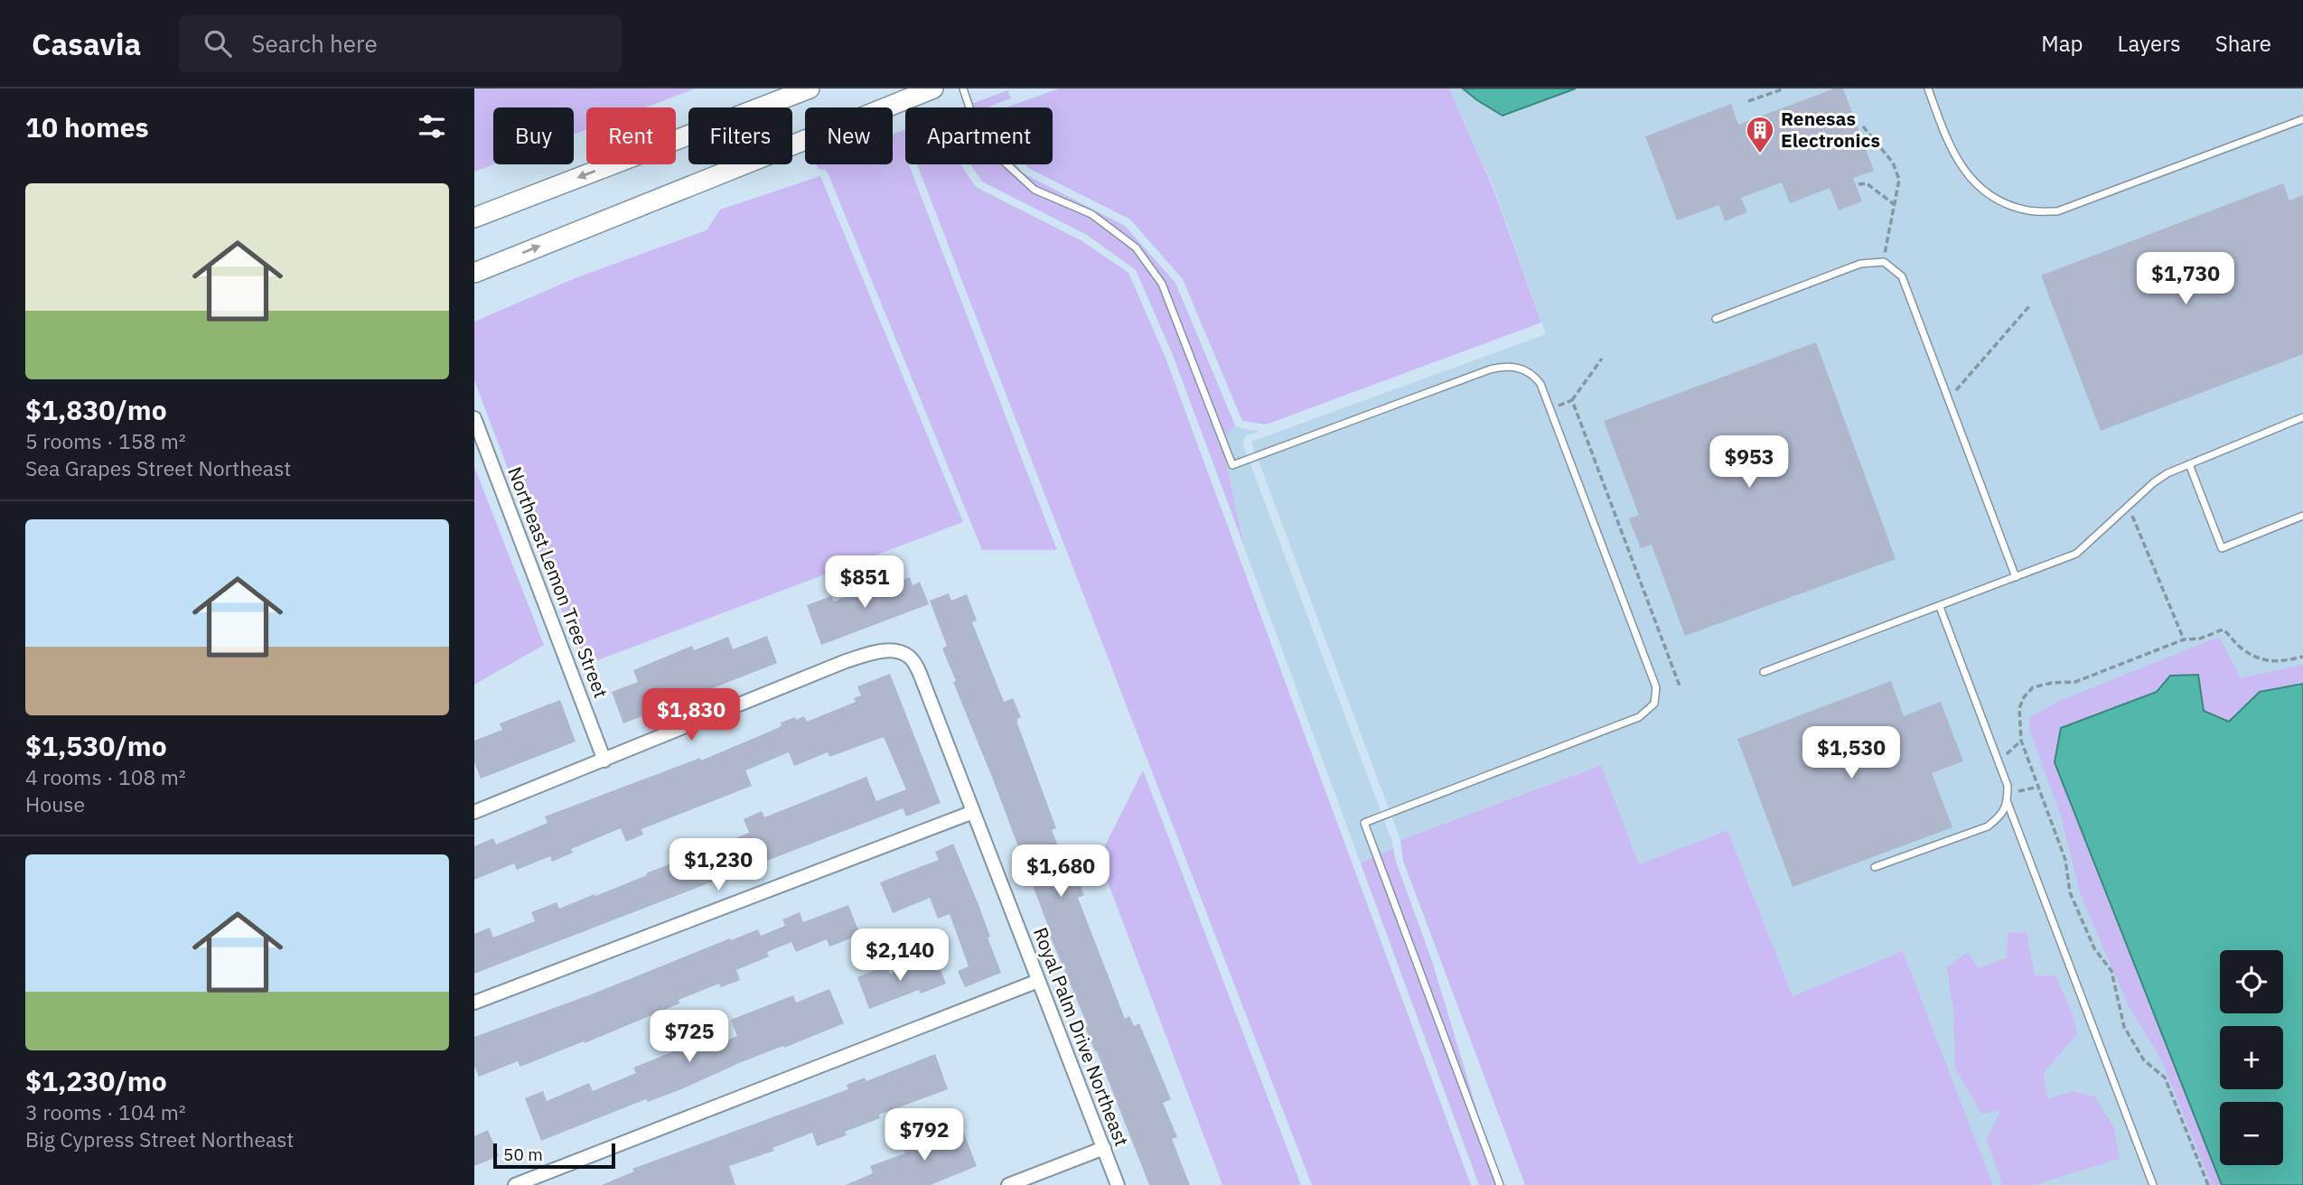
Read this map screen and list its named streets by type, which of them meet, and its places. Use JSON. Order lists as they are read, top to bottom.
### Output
{
  "streets": {
    "street": ["Northeast Lemon Tree Street", "Royal Palm Drive Northeast"]
  },
  "crossings": [
    ["Northeast Lemon Tree Street", "Royal Palm Drive Northeast"]
  ],
  "places": {
    "building": ["Renesas Electronics"]
  },
  "scale_bar": "50 m",
  "page": {
    "header": "Casavia",
    "search": "Search here",
    "nav": ["Map", "Layers", "Share"],
    "heading": "10 homes",
    "chip": [
      "Buy",
      "Rent",
      "Filters",
      "New",
      "Apartment"
    ],
    "list": [
      {
        "name": "$1,830/mo",
        "note": "5 rooms · 158 m² · Sea Grapes Street Northeast"
      },
      {
        "name": "$1,530/mo",
        "note": "4 rooms · 108 m² · House"
      },
      {
        "name": "$1,230/mo",
        "note": "3 rooms · 104 m² · Big Cypress Street Northeast"
      }
    ],
    "price": [
      "$1,730",
      "$953",
      "$851",
      "$1,830",
      "$1,530",
      "$1,230",
      "$1,680",
      "$2,140",
      "$725",
      "$792"
    ],
    "map_buttons": ["+", "−"],
    "scale": "50 m"
  }
}
